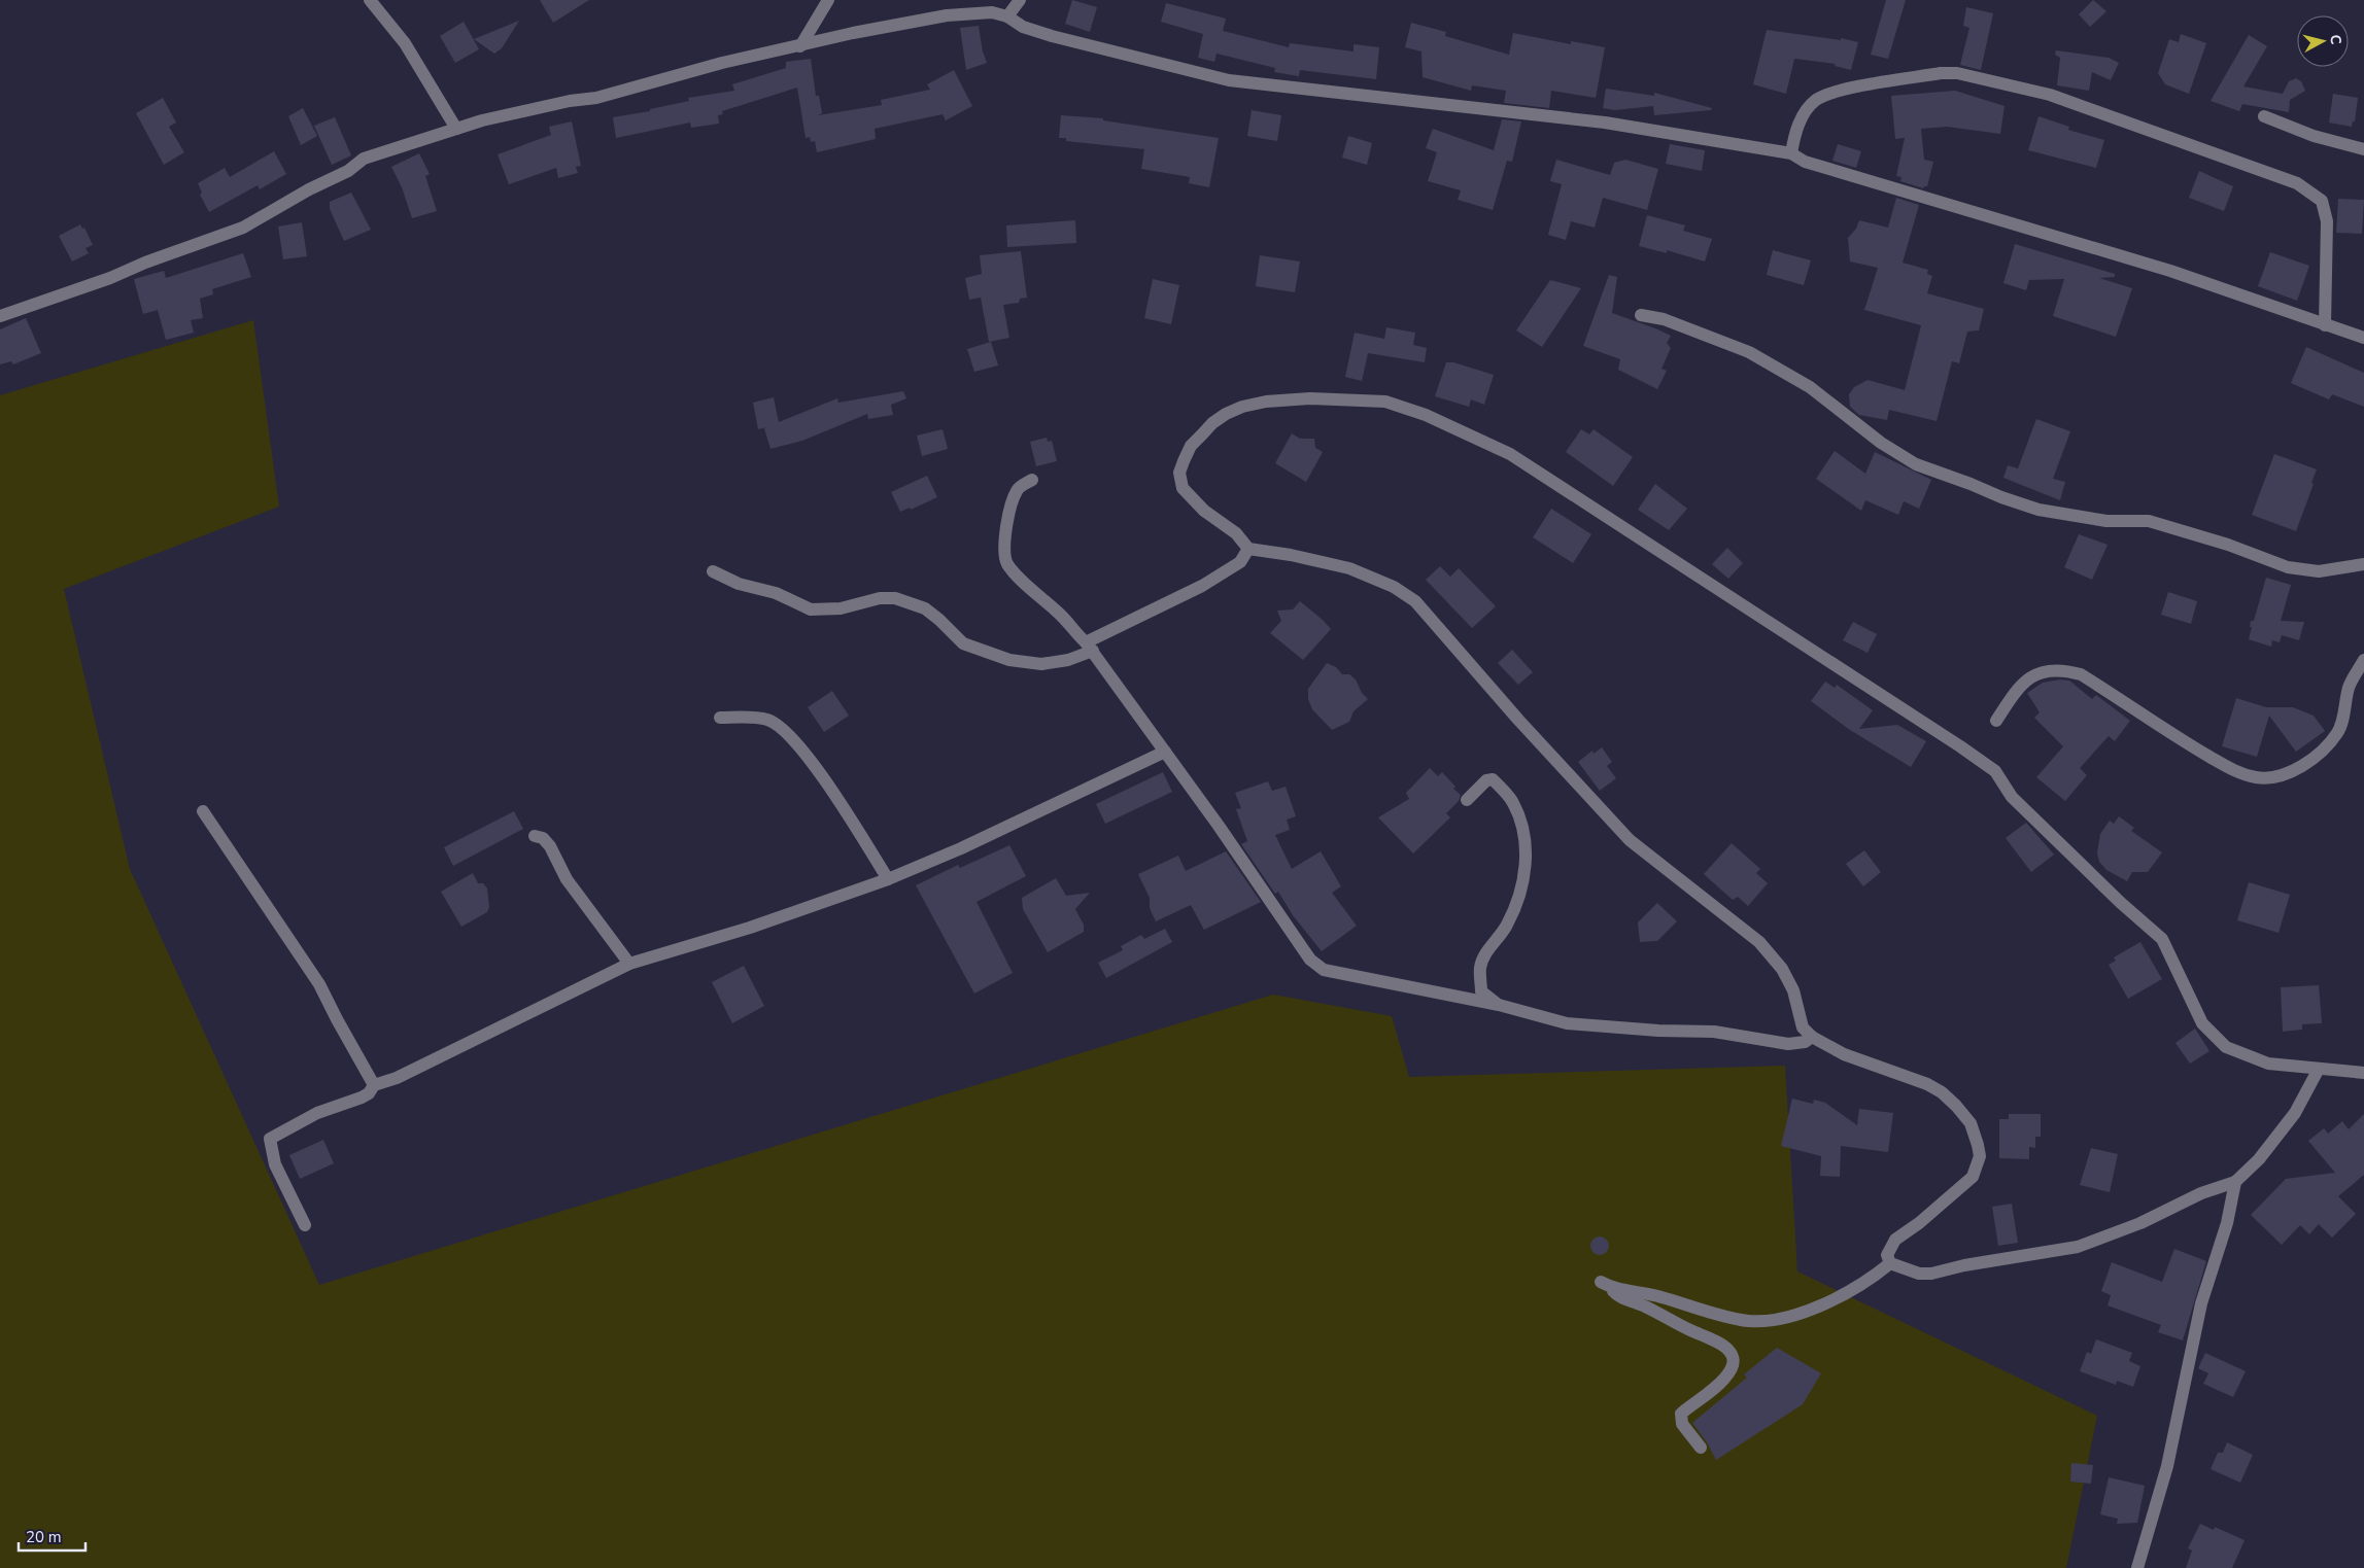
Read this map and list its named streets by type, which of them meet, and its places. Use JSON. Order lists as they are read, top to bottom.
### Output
{
  "scale_bar": "20 m",
  "north": "right"
}
